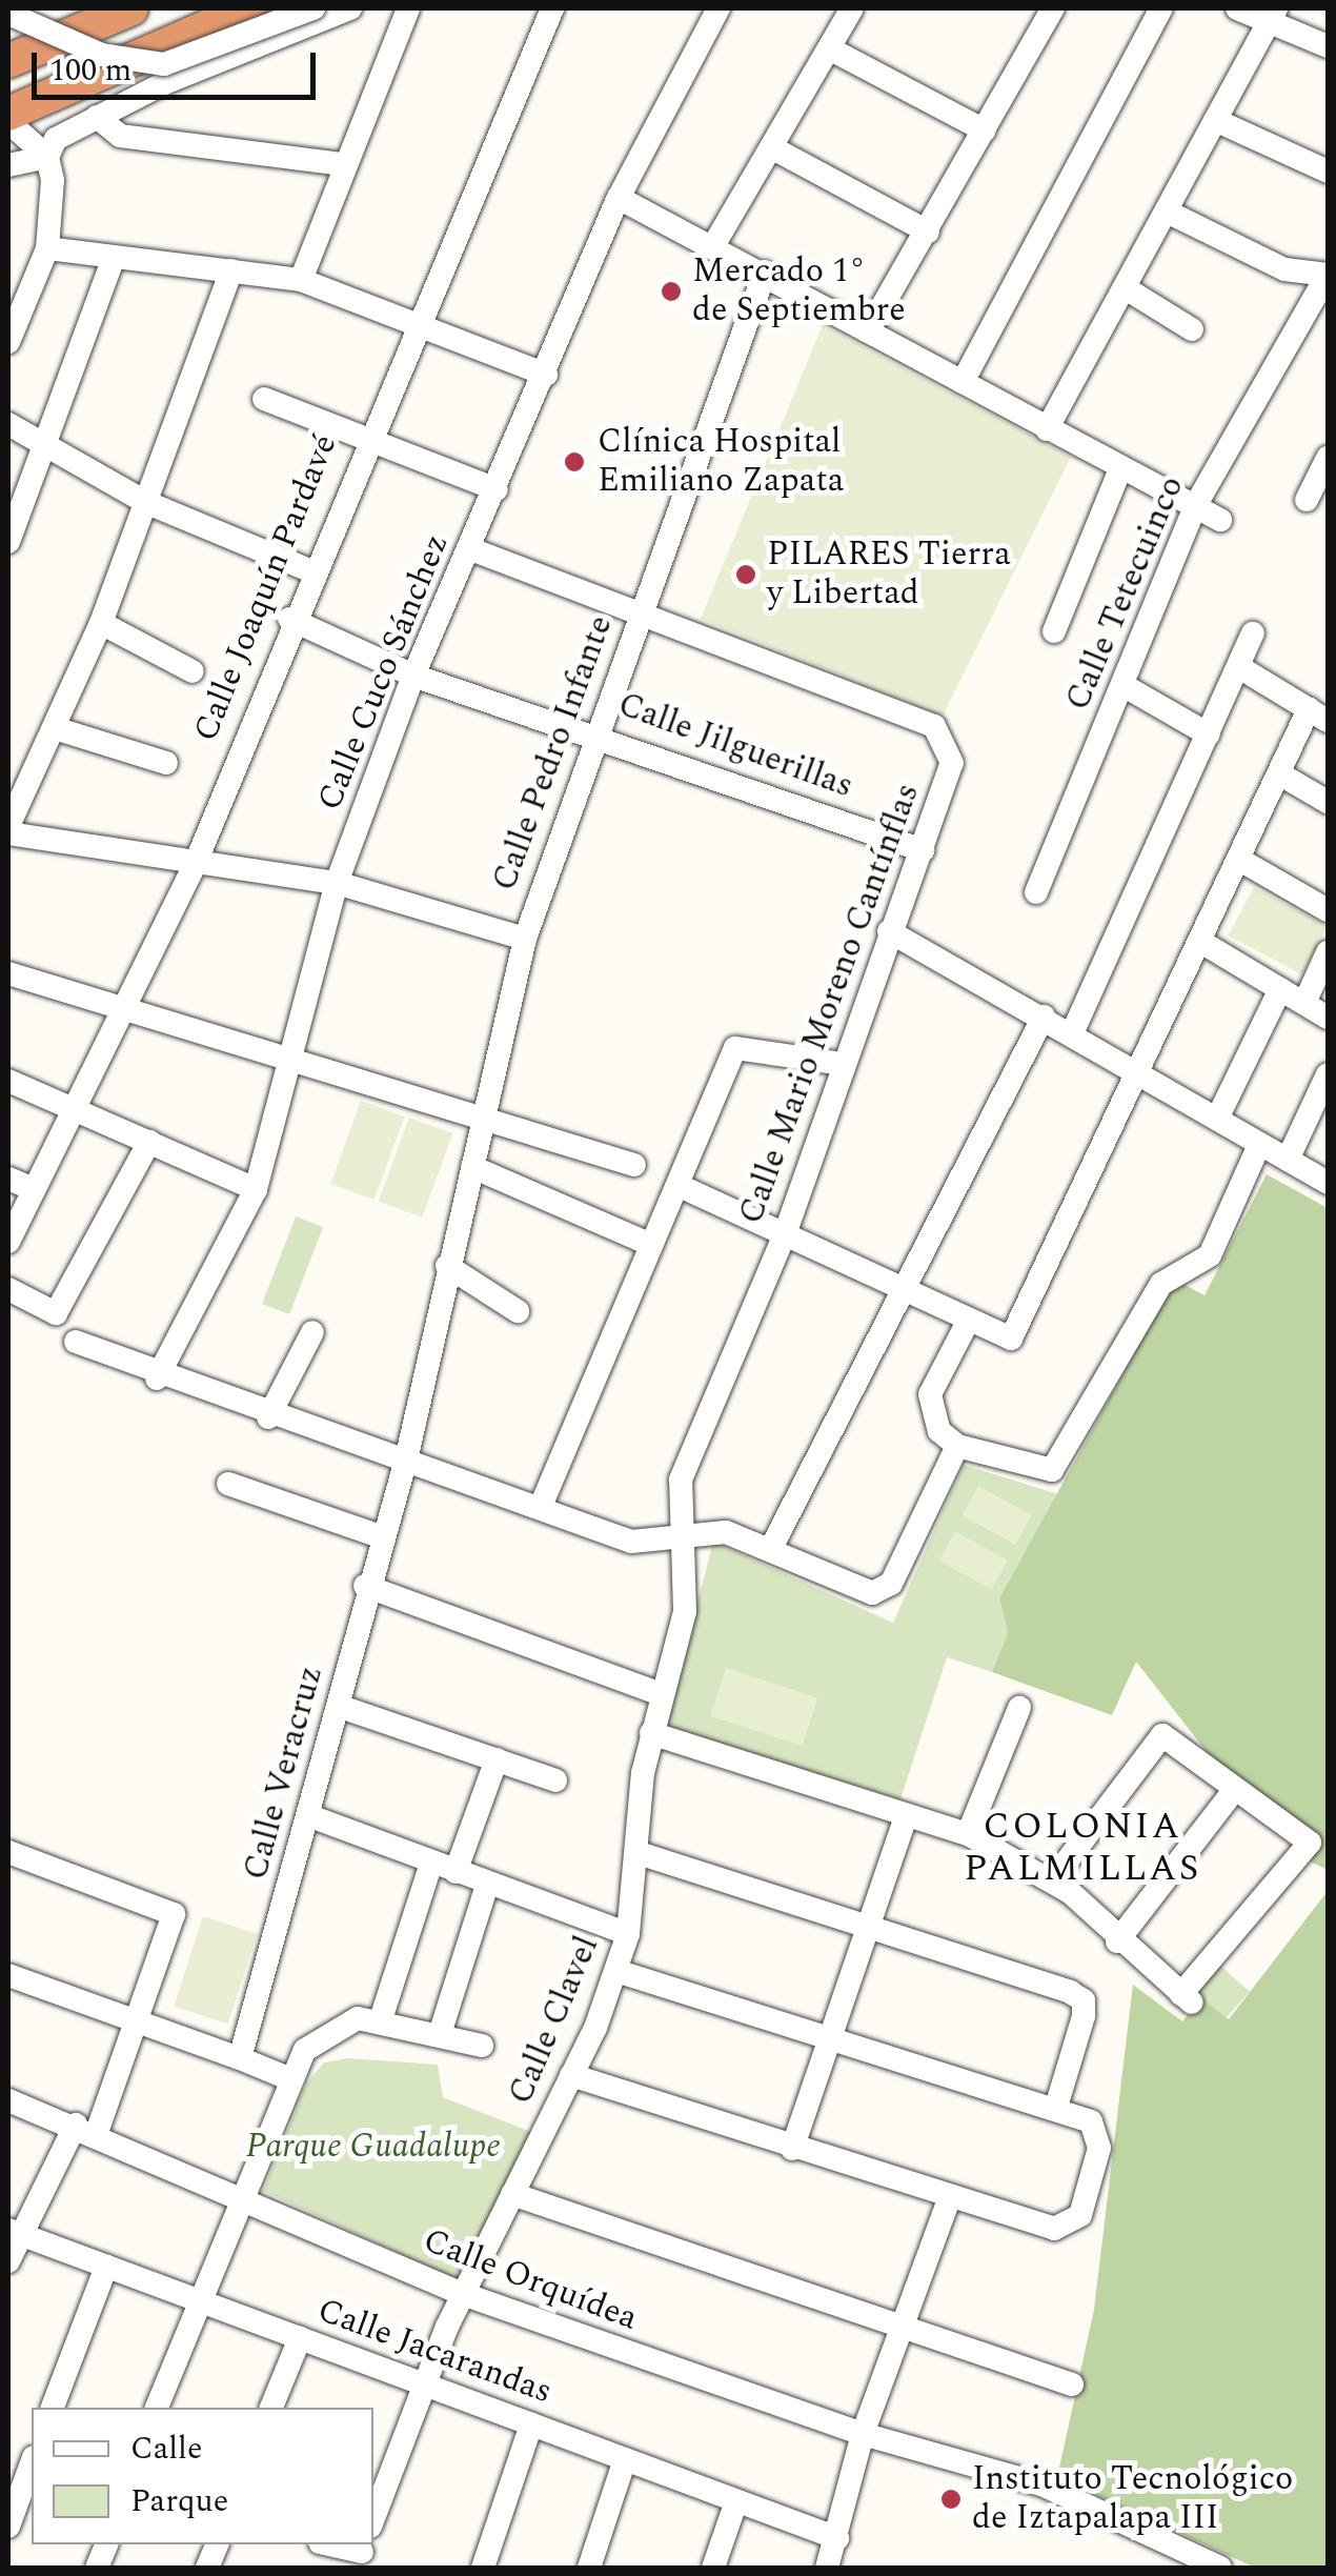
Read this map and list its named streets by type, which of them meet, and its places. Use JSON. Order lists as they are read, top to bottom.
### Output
{
  "streets": {
    "street": [
      "Calle Joaquín Pardavé",
      "Calle Tetecuinco",
      "Calle Cuco Sánchez",
      "Calle Jilguerillas",
      "Calle Pedro Infante",
      "Calle Mario Moreno Cantínflas",
      "Calle Veracruz",
      "Calle Clavel",
      "Calle Orquídea",
      "Calle Jacarandas"
    ]
  },
  "crossings": [
    ["Calle Joaquín Pardavé", "Calle Jilguerillas"],
    ["Calle Cuco Sánchez", "Calle Jilguerillas"],
    ["Calle Cuco Sánchez", "Calle Mario Moreno Cantínflas"],
    ["Calle Jilguerillas", "Calle Pedro Infante"],
    ["Calle Jilguerillas", "Calle Mario Moreno Cantínflas"],
    ["Calle Pedro Infante", "Calle Mario Moreno Cantínflas"],
    ["Calle Pedro Infante", "Calle Veracruz"],
    ["Calle Mario Moreno Cantínflas", "Calle Clavel"],
    ["Calle Clavel", "Calle Orquídea"],
    ["Calle Clavel", "Calle Jacarandas"]
  ],
  "districts": ["COLONIA PALMILLAS"],
  "parks": ["Parque Guadalupe"],
  "places": [
    "Mercado 1° de Septiembre",
    "Clínica Hospital Emiliano Zapata",
    "PILARES Tierra y Libertad",
    "Instituto Tecnológico de Iztapalapa III"
  ],
  "legend": ["Calle", "Parque"],
  "scale_bar": "100 m"
}
